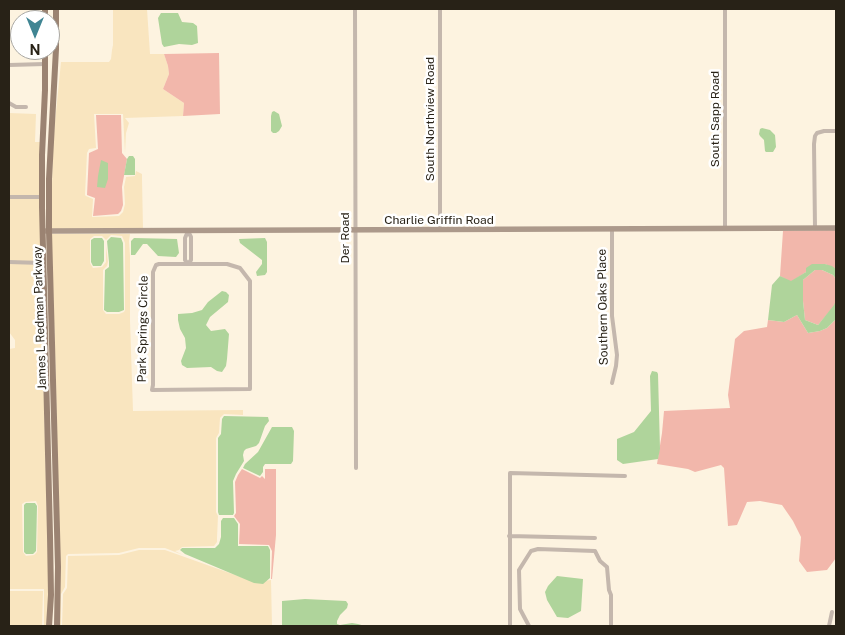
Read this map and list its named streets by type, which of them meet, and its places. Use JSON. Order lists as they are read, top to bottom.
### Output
{
  "streets": {
    "main road": ["James L Redman Parkway"],
    "street": [
      "South Northview Road",
      "South Sapp Road",
      "Charlie Griffin Road",
      "Der Road",
      "Southern Oaks Place",
      "Park Springs Circle"
    ]
  },
  "crossings": [
    ["South Northview Road", "Charlie Griffin Road"],
    ["South Sapp Road", "Charlie Griffin Road"],
    ["Charlie Griffin Road", "Der Road"],
    ["Charlie Griffin Road", "Southern Oaks Place"],
    ["Charlie Griffin Road", "James L Redman Parkway"]
  ],
  "north": "bottom"
}
